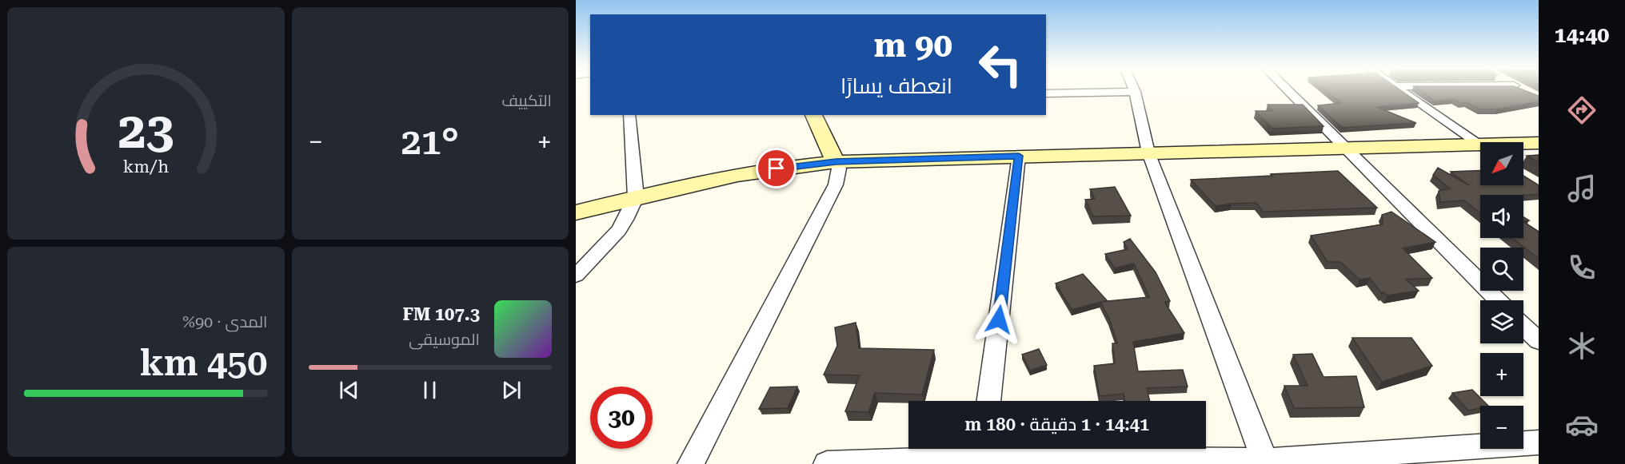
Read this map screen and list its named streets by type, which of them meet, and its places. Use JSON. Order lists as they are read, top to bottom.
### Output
{
  "north": "bottom left",
  "page": {
    "tabs": "14:40",
    "tile": [
      "التكييف",
      ["المدى · 90%", "450 km"]
    ],
    "turn": ["90 m", "انعطف يسارًا"],
    "heat": ["−", "21°", "+"],
    "map_buttons": ["+", "−"],
    "song": ["107.3 FM", "الموسيقى"],
    "limit": "30",
    "trip": "14:41 · 1 دقيقة · 180 m",
    "gauge": ["23", "km/h"]
  }
}
